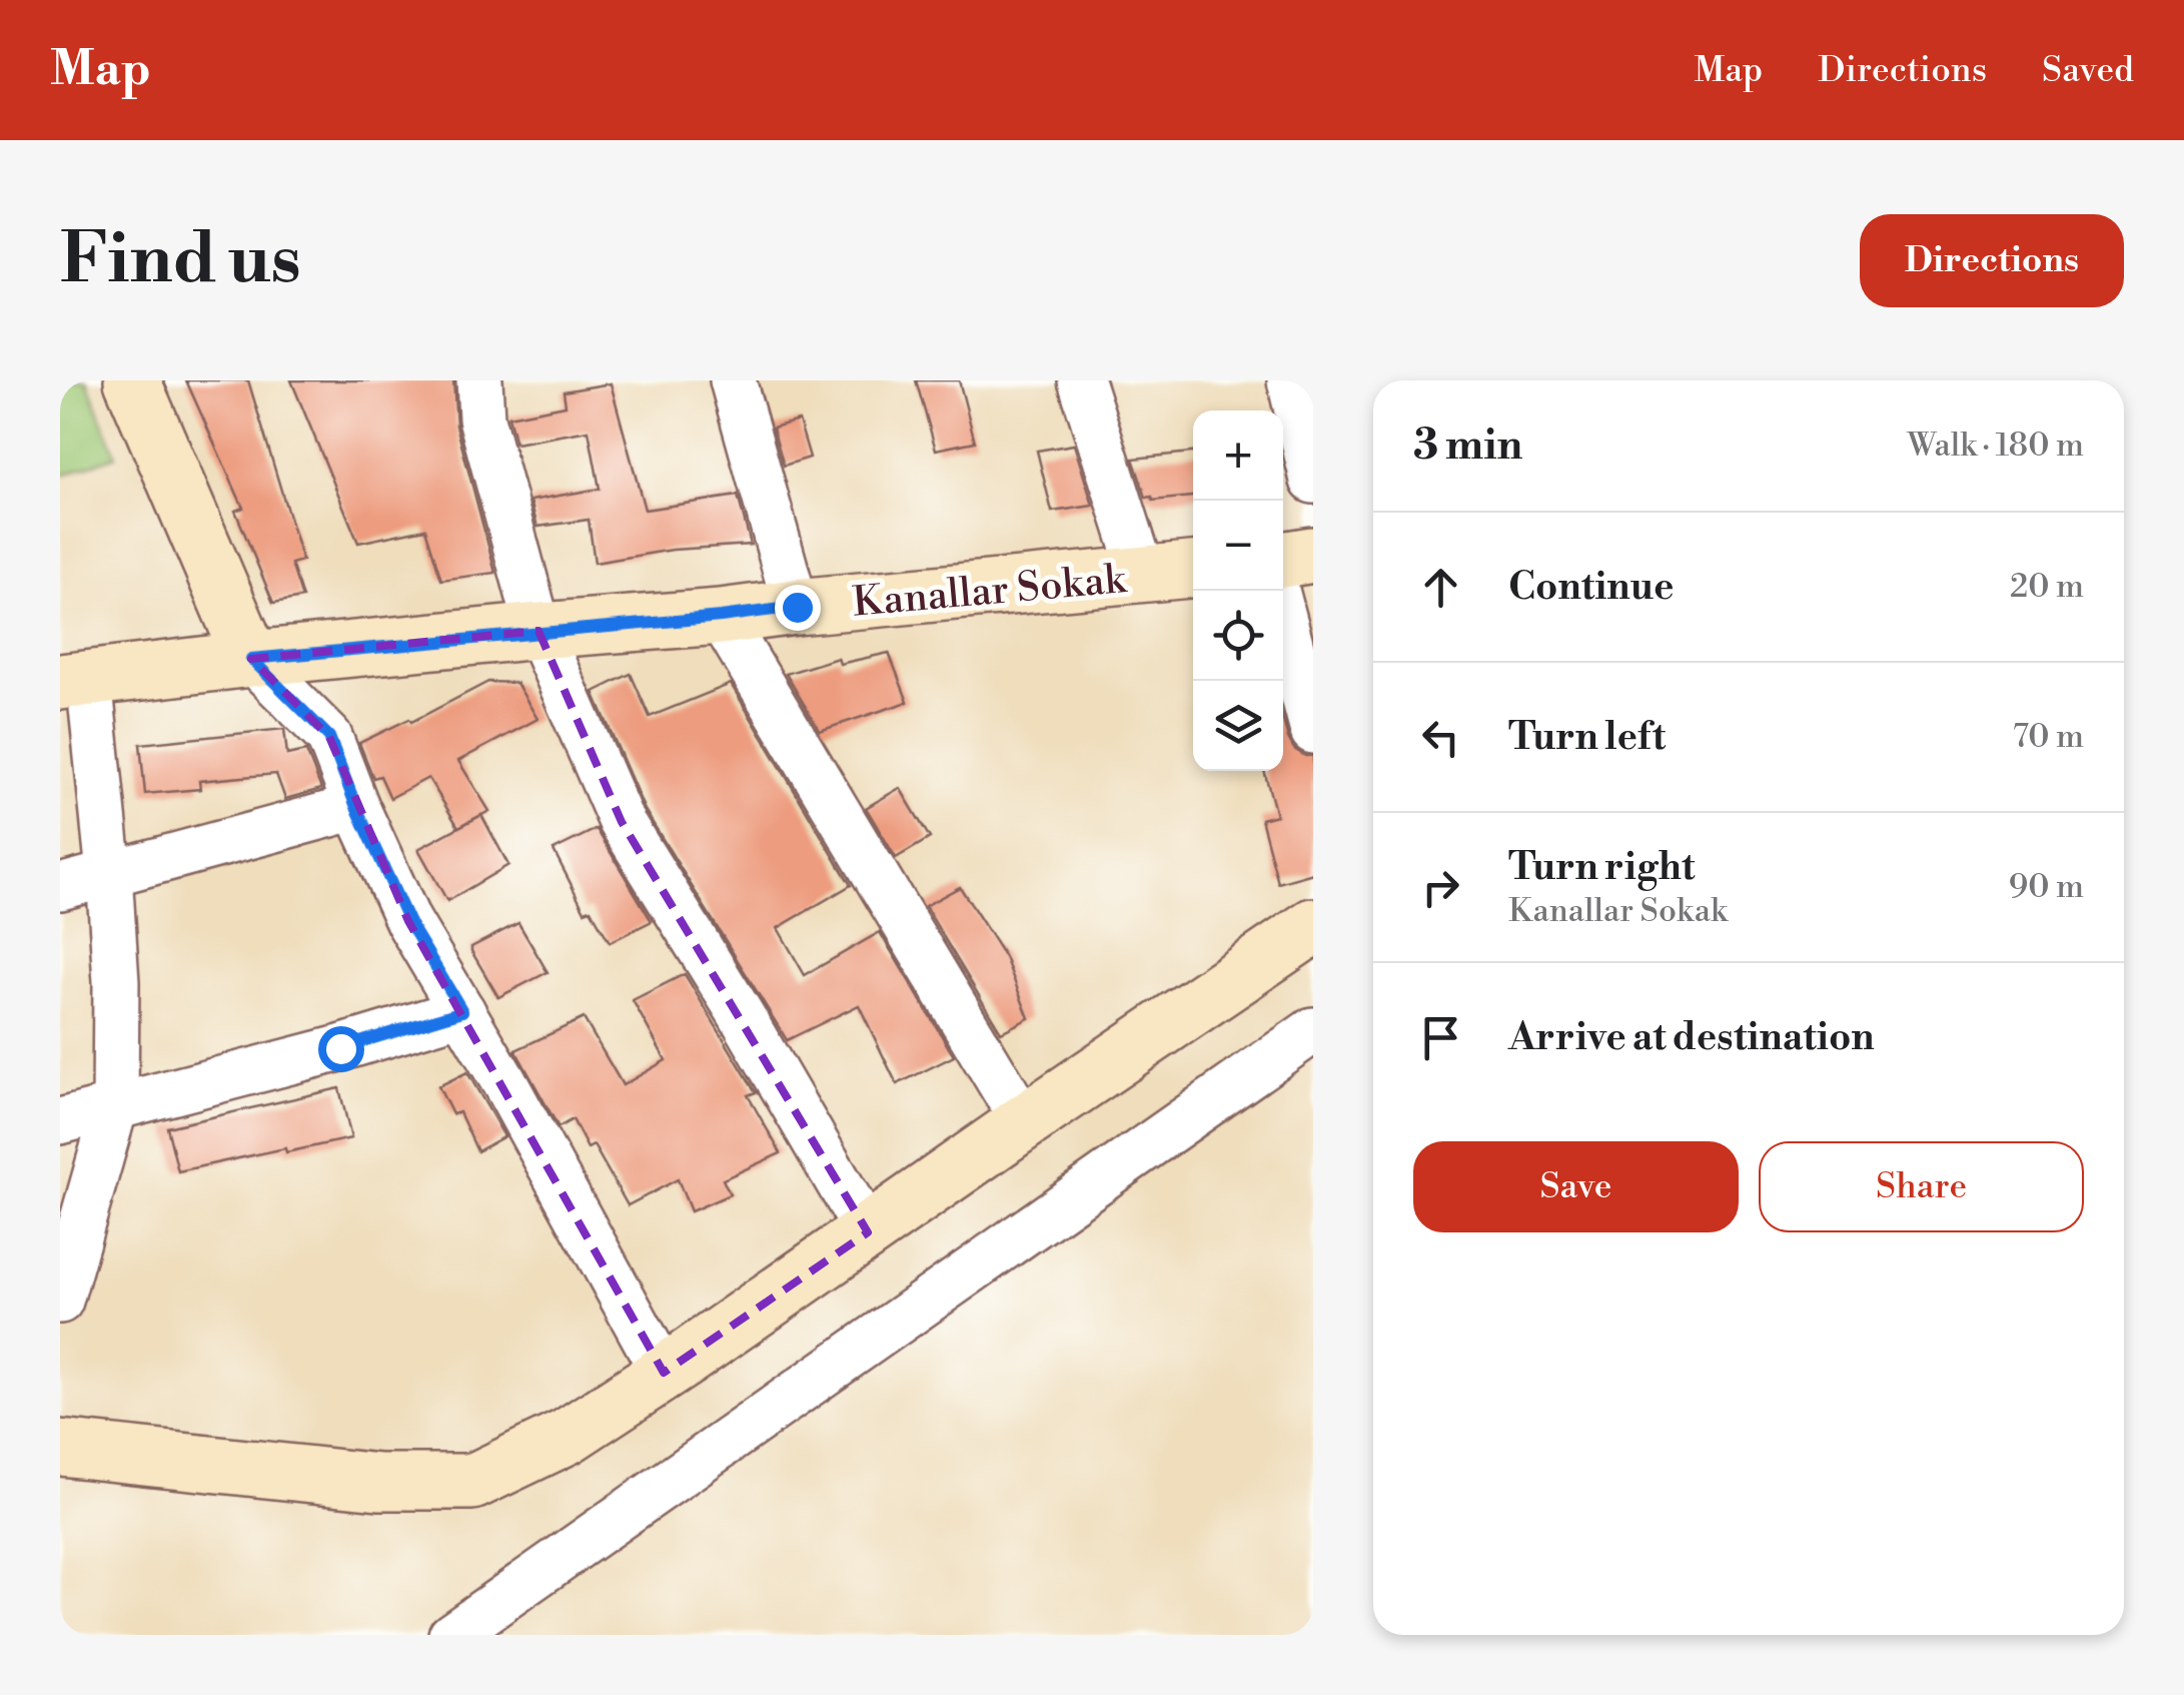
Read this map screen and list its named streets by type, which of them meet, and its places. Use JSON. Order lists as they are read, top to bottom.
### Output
{
  "streets": {
    "street": ["Kanallar Sokak"]
  },
  "page": {
    "header": "Map",
    "nav": ["Map", "Directions", "Saved"],
    "buttons": [
      "Directions",
      ["Save", "Share"]
    ],
    "title": "Find us",
    "heading": ["3 min", "Walk · 180 m"],
    "map_buttons": ["+", "−"],
    "list": [
      ["Continue", "20 m"],
      ["Turn left", "70 m"],
      ["Turn right", "Kanallar Sokak", "90 m"],
      "Arrive at destination"
    ]
  }
}
